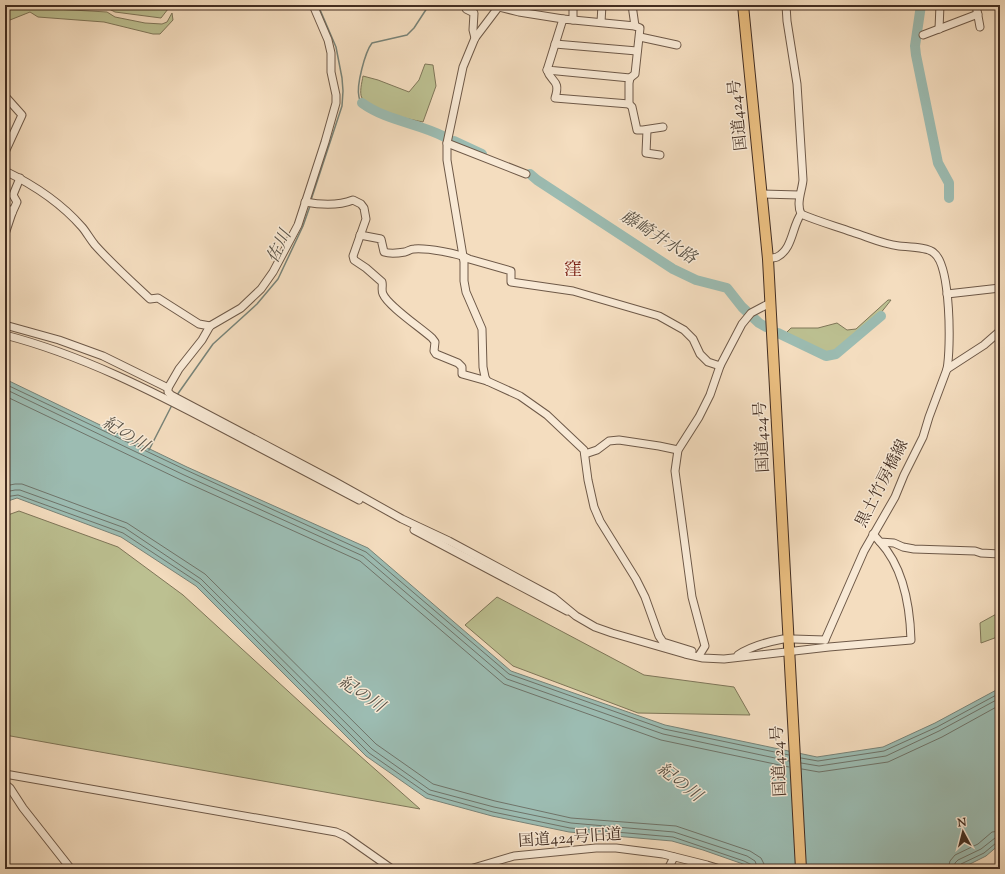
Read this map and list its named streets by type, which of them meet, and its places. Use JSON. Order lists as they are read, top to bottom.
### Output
{
  "streets": {
    "highway": ["国道424号"],
    "street": ["黒土竹房橋線", "国道424号旧道"]
  },
  "districts": ["窪"],
  "water": ["藤崎井水路", "佐川", "紀の川"],
  "north": "top"
}
